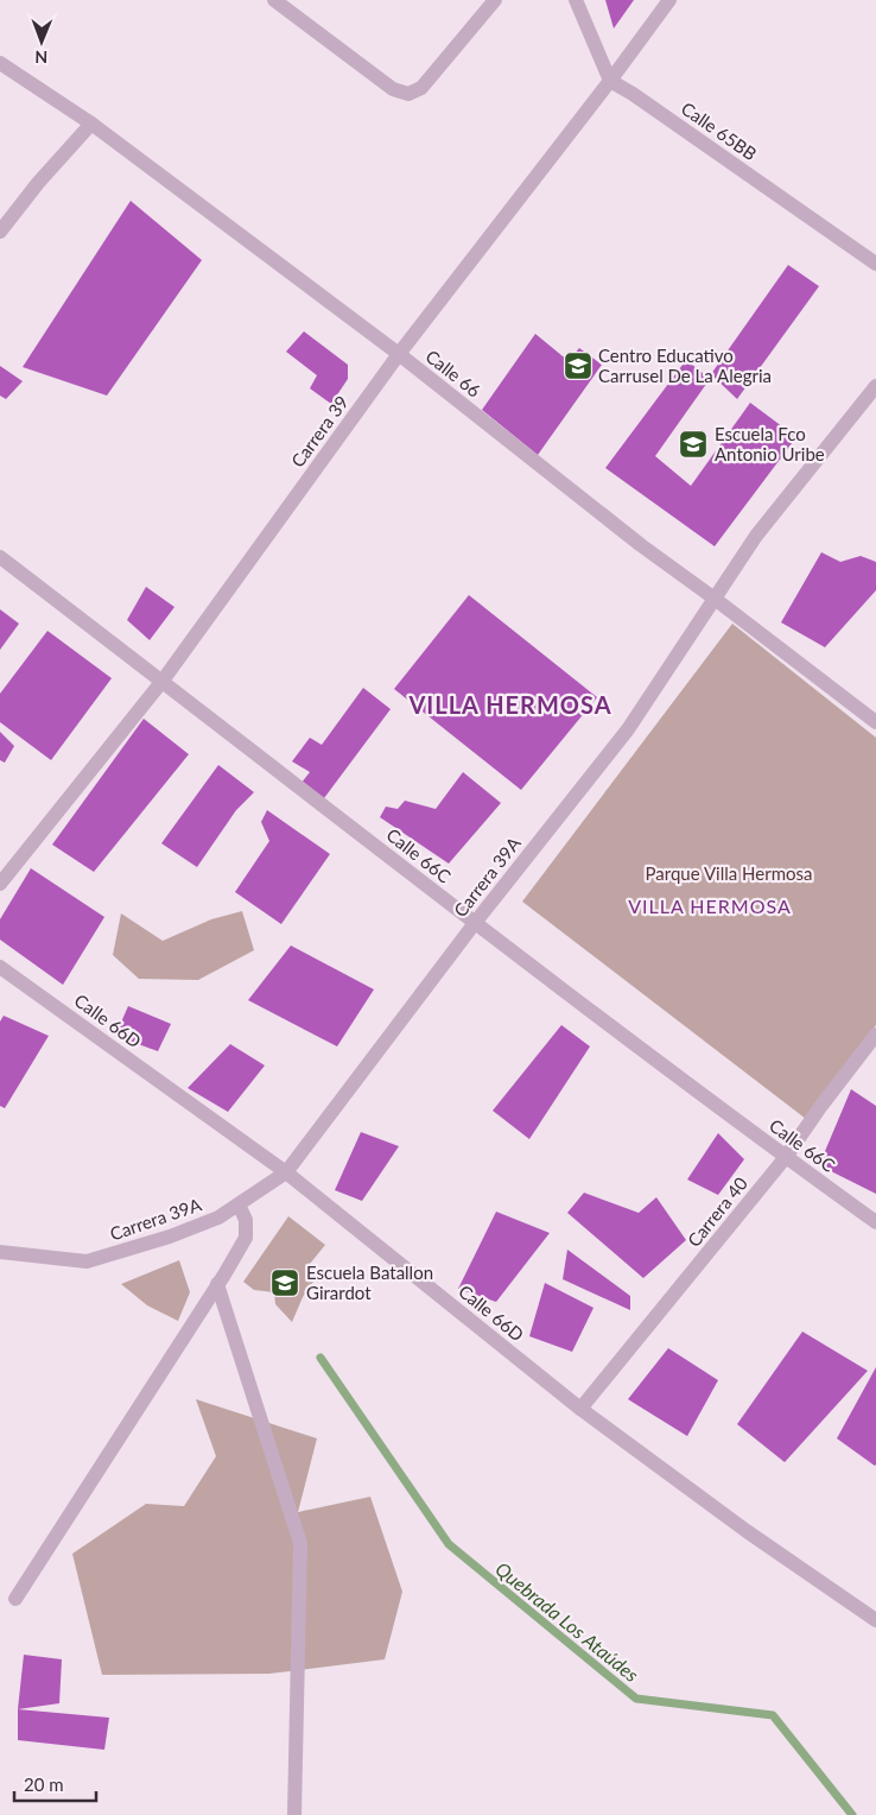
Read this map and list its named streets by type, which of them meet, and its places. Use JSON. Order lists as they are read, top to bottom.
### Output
{
  "streets": {
    "street": [
      "Calle 65BB",
      "Calle 66",
      "Carrera 39",
      "Calle 66C",
      "Carrera 39A",
      "Calle 66D",
      "Carrera 40"
    ]
  },
  "crossings": [
    ["Calle 65BB", "Carrera 39"],
    ["Calle 66", "Carrera 39"],
    ["Calle 66", "Carrera 39A"],
    ["Carrera 39", "Calle 66C"],
    ["Calle 66C", "Carrera 39A"],
    ["Calle 66C", "Carrera 40"],
    ["Carrera 39A", "Calle 66D"],
    ["Calle 66D", "Carrera 40"]
  ],
  "districts": ["VILLA HERMOSA", "VILLA HERMOSA"],
  "water": ["Quebrada Los Ataúdes"],
  "parks": ["Parque Villa Hermosa"],
  "places": {
    "school or university": ["Centro Educativo Carrusel De La Alegria", "Escuela Fco Antonio Uribe", "Escuela Batallon Girardot"]
  },
  "scale_bar": "20 m",
  "north": "bottom"
}
